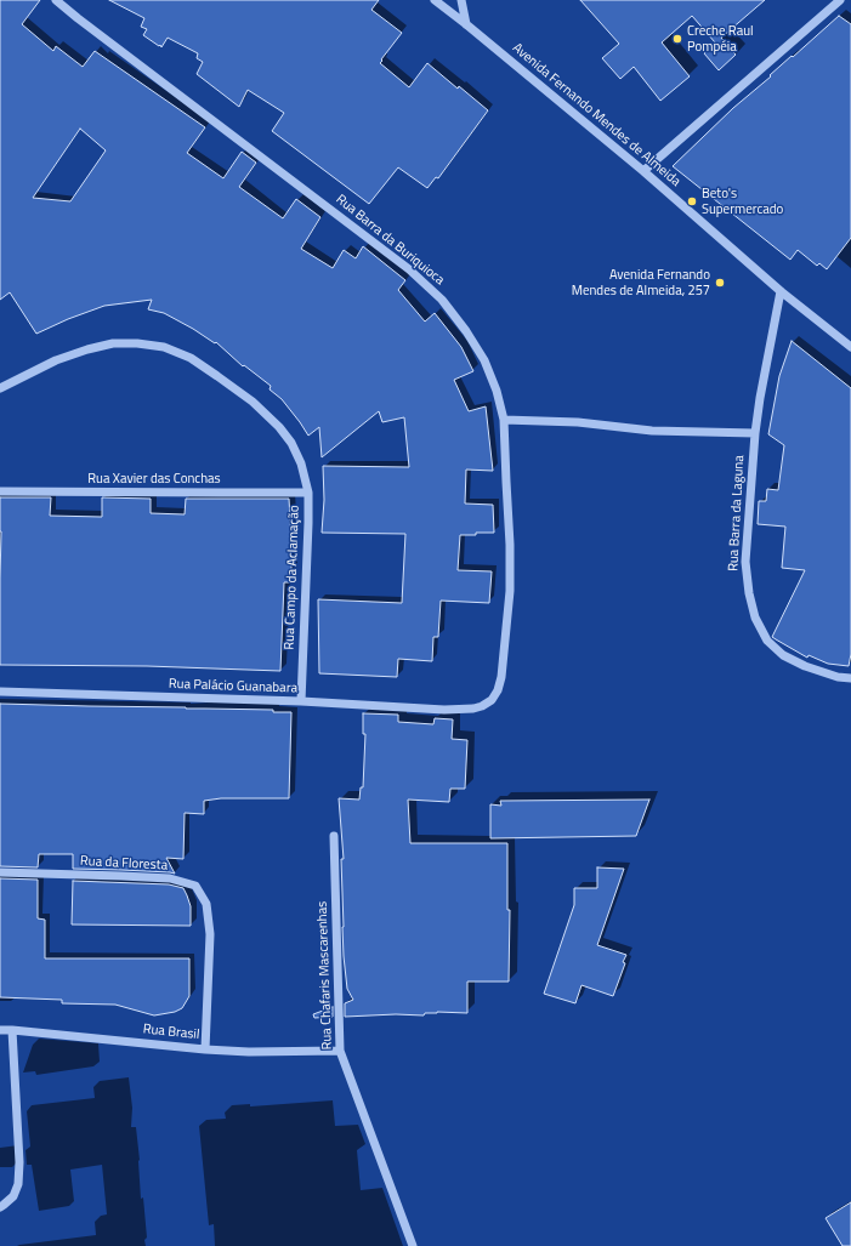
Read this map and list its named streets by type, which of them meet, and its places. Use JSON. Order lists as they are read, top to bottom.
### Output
{
  "streets": {
    "street": [
      "Avenida Fernando Mendes de Almeida",
      "Rua Barra da Buriquioca",
      "Rua Xavier das Conchas",
      "Rua Barra da Laguna",
      "Rua Campo da Aclamação",
      "Rua Palácio Guanabara",
      "Rua da Floresta",
      "Rua Chafaris Mascarenhas",
      "Rua Brasil"
    ]
  },
  "crossings": [
    ["Avenida Fernando Mendes de Almeida", "Rua Barra da Laguna"],
    ["Rua Barra da Buriquioca", "Rua Palácio Guanabara"],
    ["Rua Xavier das Conchas", "Rua Campo da Aclamação"],
    ["Rua Campo da Aclamação", "Rua Palácio Guanabara"],
    ["Rua da Floresta", "Rua Brasil"],
    ["Rua Chafaris Mascarenhas", "Rua Brasil"]
  ],
  "places": ["Creche Raul Pompéia", "Beto's Supermercado", "Avenida Fernando Mendes de Almeida, 257"]
}
